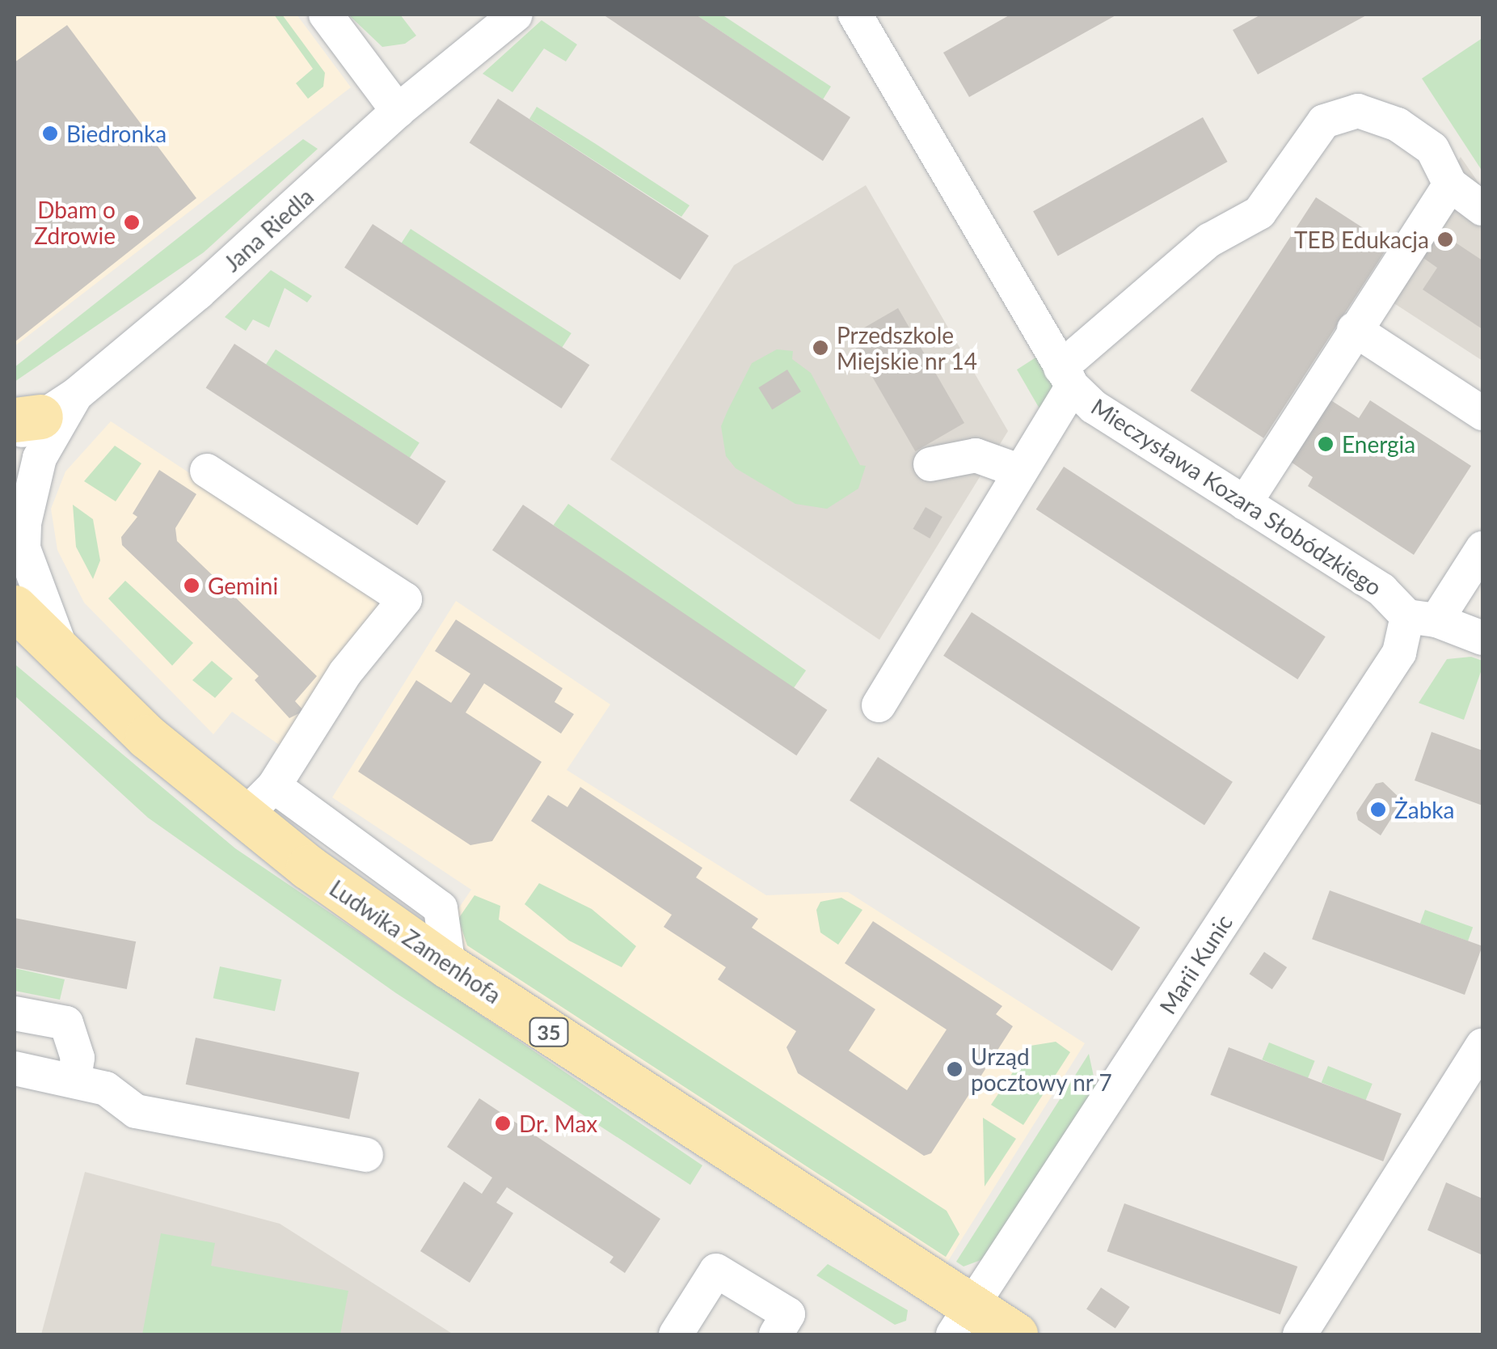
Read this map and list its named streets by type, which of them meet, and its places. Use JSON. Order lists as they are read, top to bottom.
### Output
{
  "streets": {
    "main road": ["Ludwika Zamenhofa", "35"],
    "street": ["Jana Riedla", "Mieczysława Kozara Słobódzkiego", "Marii Kunic"]
  },
  "crossings": [
    ["Mieczysława Kozara Słobódzkiego", "Marii Kunic"],
    ["Ludwika Zamenhofa", "Marii Kunic"]
  ],
  "places": [
    "Biedronka",
    "Dbam o Zdrowie",
    "TEB Edukacja",
    "Przedszkole Miejskie nr 14",
    "Energia",
    "Gemini",
    "Żabka",
    "Urząd pocztowy nr 7",
    "Dr. Max"
  ]
}
